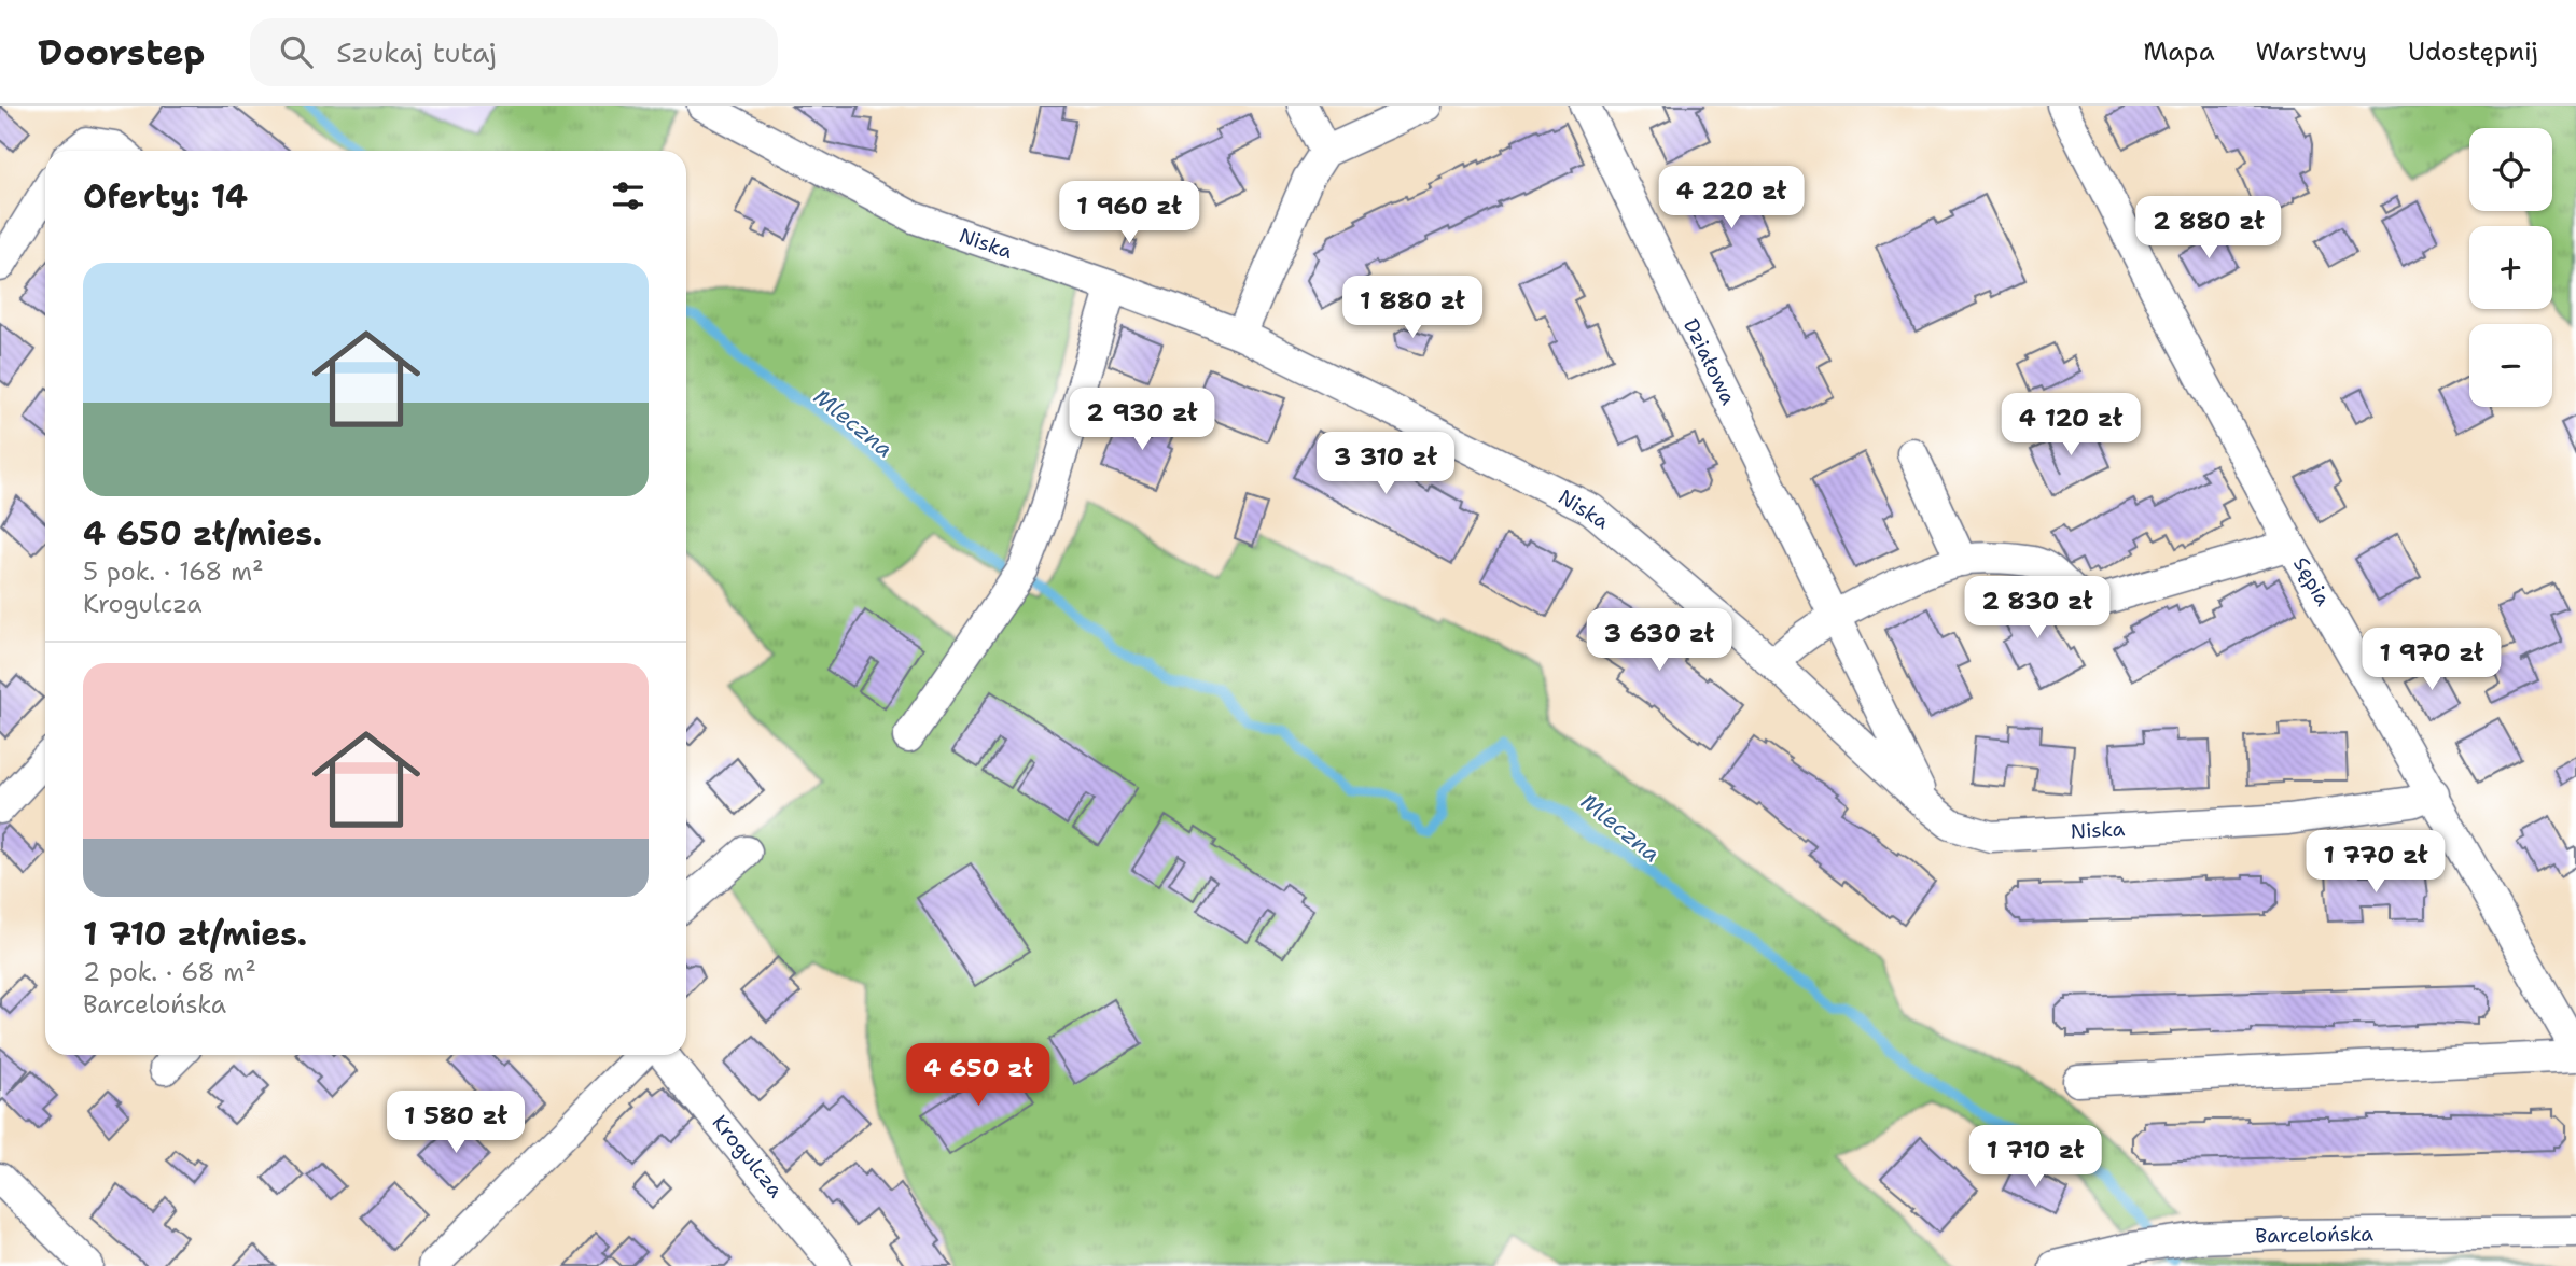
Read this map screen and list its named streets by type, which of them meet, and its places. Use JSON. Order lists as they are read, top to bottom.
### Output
{
  "streets": {
    "street": [
      "Niska",
      "Działowa",
      "Sępia",
      "Krogulcza",
      "Barcelońska"
    ]
  },
  "crossings": [
    ["Niska", "Działowa"],
    ["Niska", "Sępia"]
  ],
  "water": ["Mleczna"],
  "page": {
    "header": "Doorstep",
    "search": "Szukaj tutaj",
    "nav": ["Mapa", "Warstwy", "Udostępnij"],
    "map_buttons": ["+", "−"],
    "heading": "Oferty: 14",
    "price": [
      "4 220 zł",
      "1 960 zł",
      "2 880 zł",
      "1 880 zł",
      "2 930 zł",
      "4 120 zł",
      "3 310 zł",
      "2 830 zł",
      "3 630 zł",
      "1 970 zł",
      "1 770 zł",
      "4 650 zł",
      "1 580 zł",
      "1 710 zł"
    ],
    "list": [
      {
        "name": "4 650 zł/mies.",
        "note": "5 pok. · 168 m² · Krogulcza"
      },
      {
        "name": "1 710 zł/mies.",
        "note": "2 pok. · 68 m² · Barcelońska"
      }
    ]
  }
}
